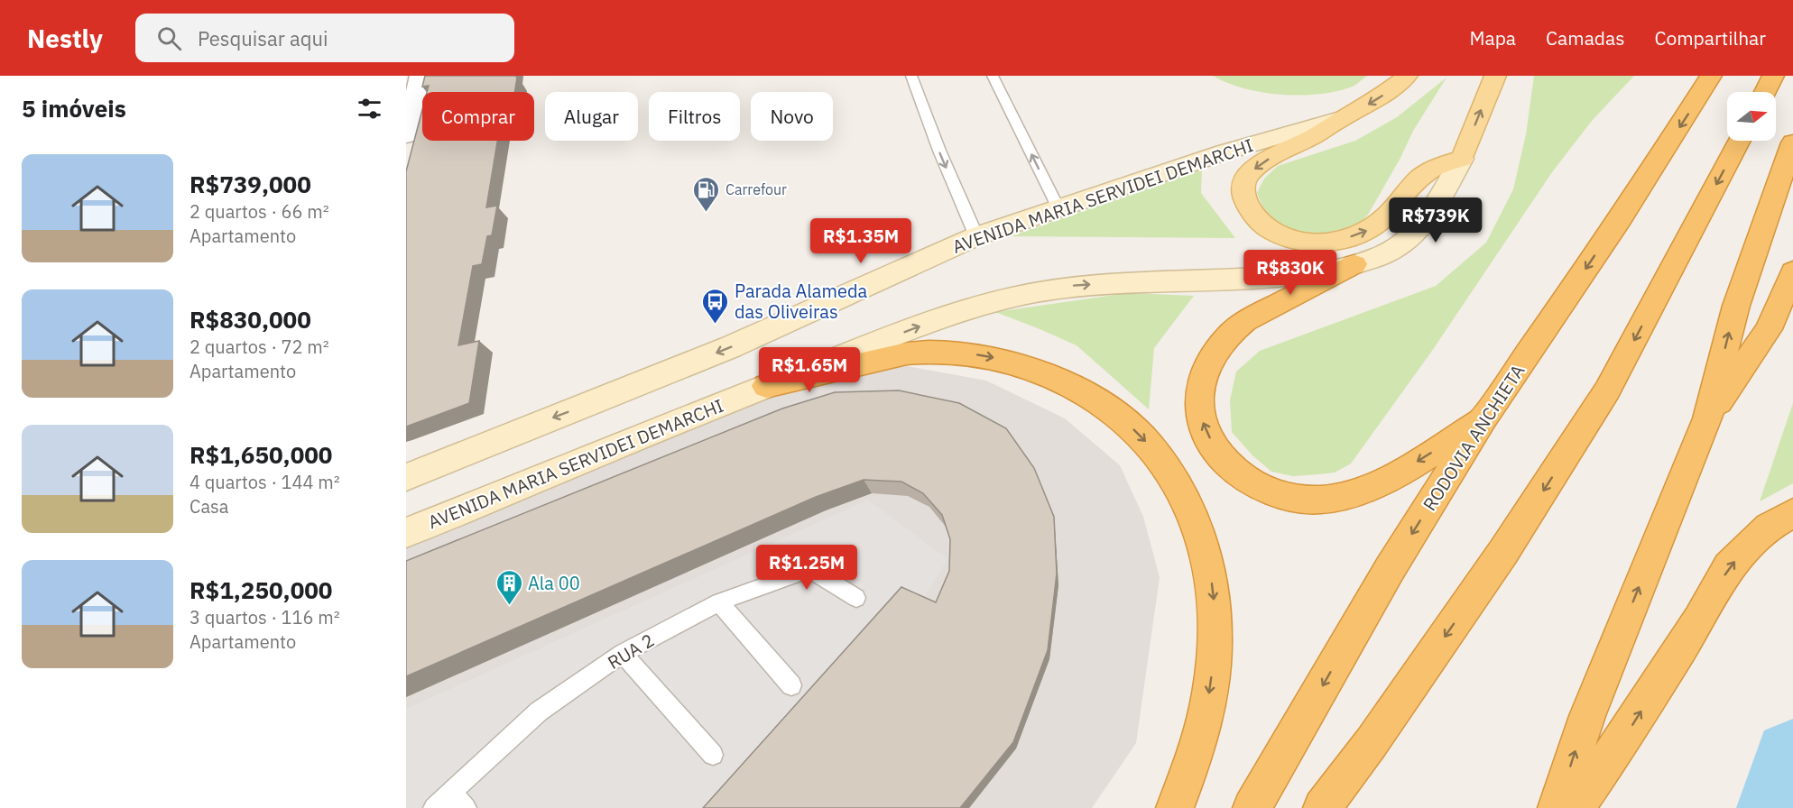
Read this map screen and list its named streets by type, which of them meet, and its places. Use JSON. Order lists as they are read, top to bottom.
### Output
{
  "streets": {
    "highway": ["RODOVIA ANCHIETA"],
    "main road": ["AVENIDA MARIA SERVIDEI DEMARCHI"],
    "lane": ["RUA 2"]
  },
  "places": {
    "fuel station": ["Carrefour"],
    "bus stop": ["Parada Alameda das Oliveiras"],
    "building": ["Ala 00"]
  },
  "north": "right",
  "page": {
    "header": "Nestly",
    "search": "Pesquisar aqui",
    "nav": ["Mapa", "Camadas", "Compartilhar"],
    "heading": "5 imóveis",
    "chip": [
      "Comprar",
      "Alugar",
      "Filtros",
      "Novo"
    ],
    "list": [
      {
        "name": "R$739,000",
        "note": "2 quartos · 66 m² · Apartamento"
      },
      {
        "name": "R$830,000",
        "note": "2 quartos · 72 m² · Apartamento"
      },
      {
        "name": "R$1,650,000",
        "note": "4 quartos · 144 m² · Casa"
      },
      {
        "name": "R$1,250,000",
        "note": "3 quartos · 116 m² · Apartamento"
      }
    ],
    "price": [
      "R$739K",
      "R$1.35M",
      "R$830K",
      "R$1.65M",
      "R$1.25M"
    ]
  }
}
